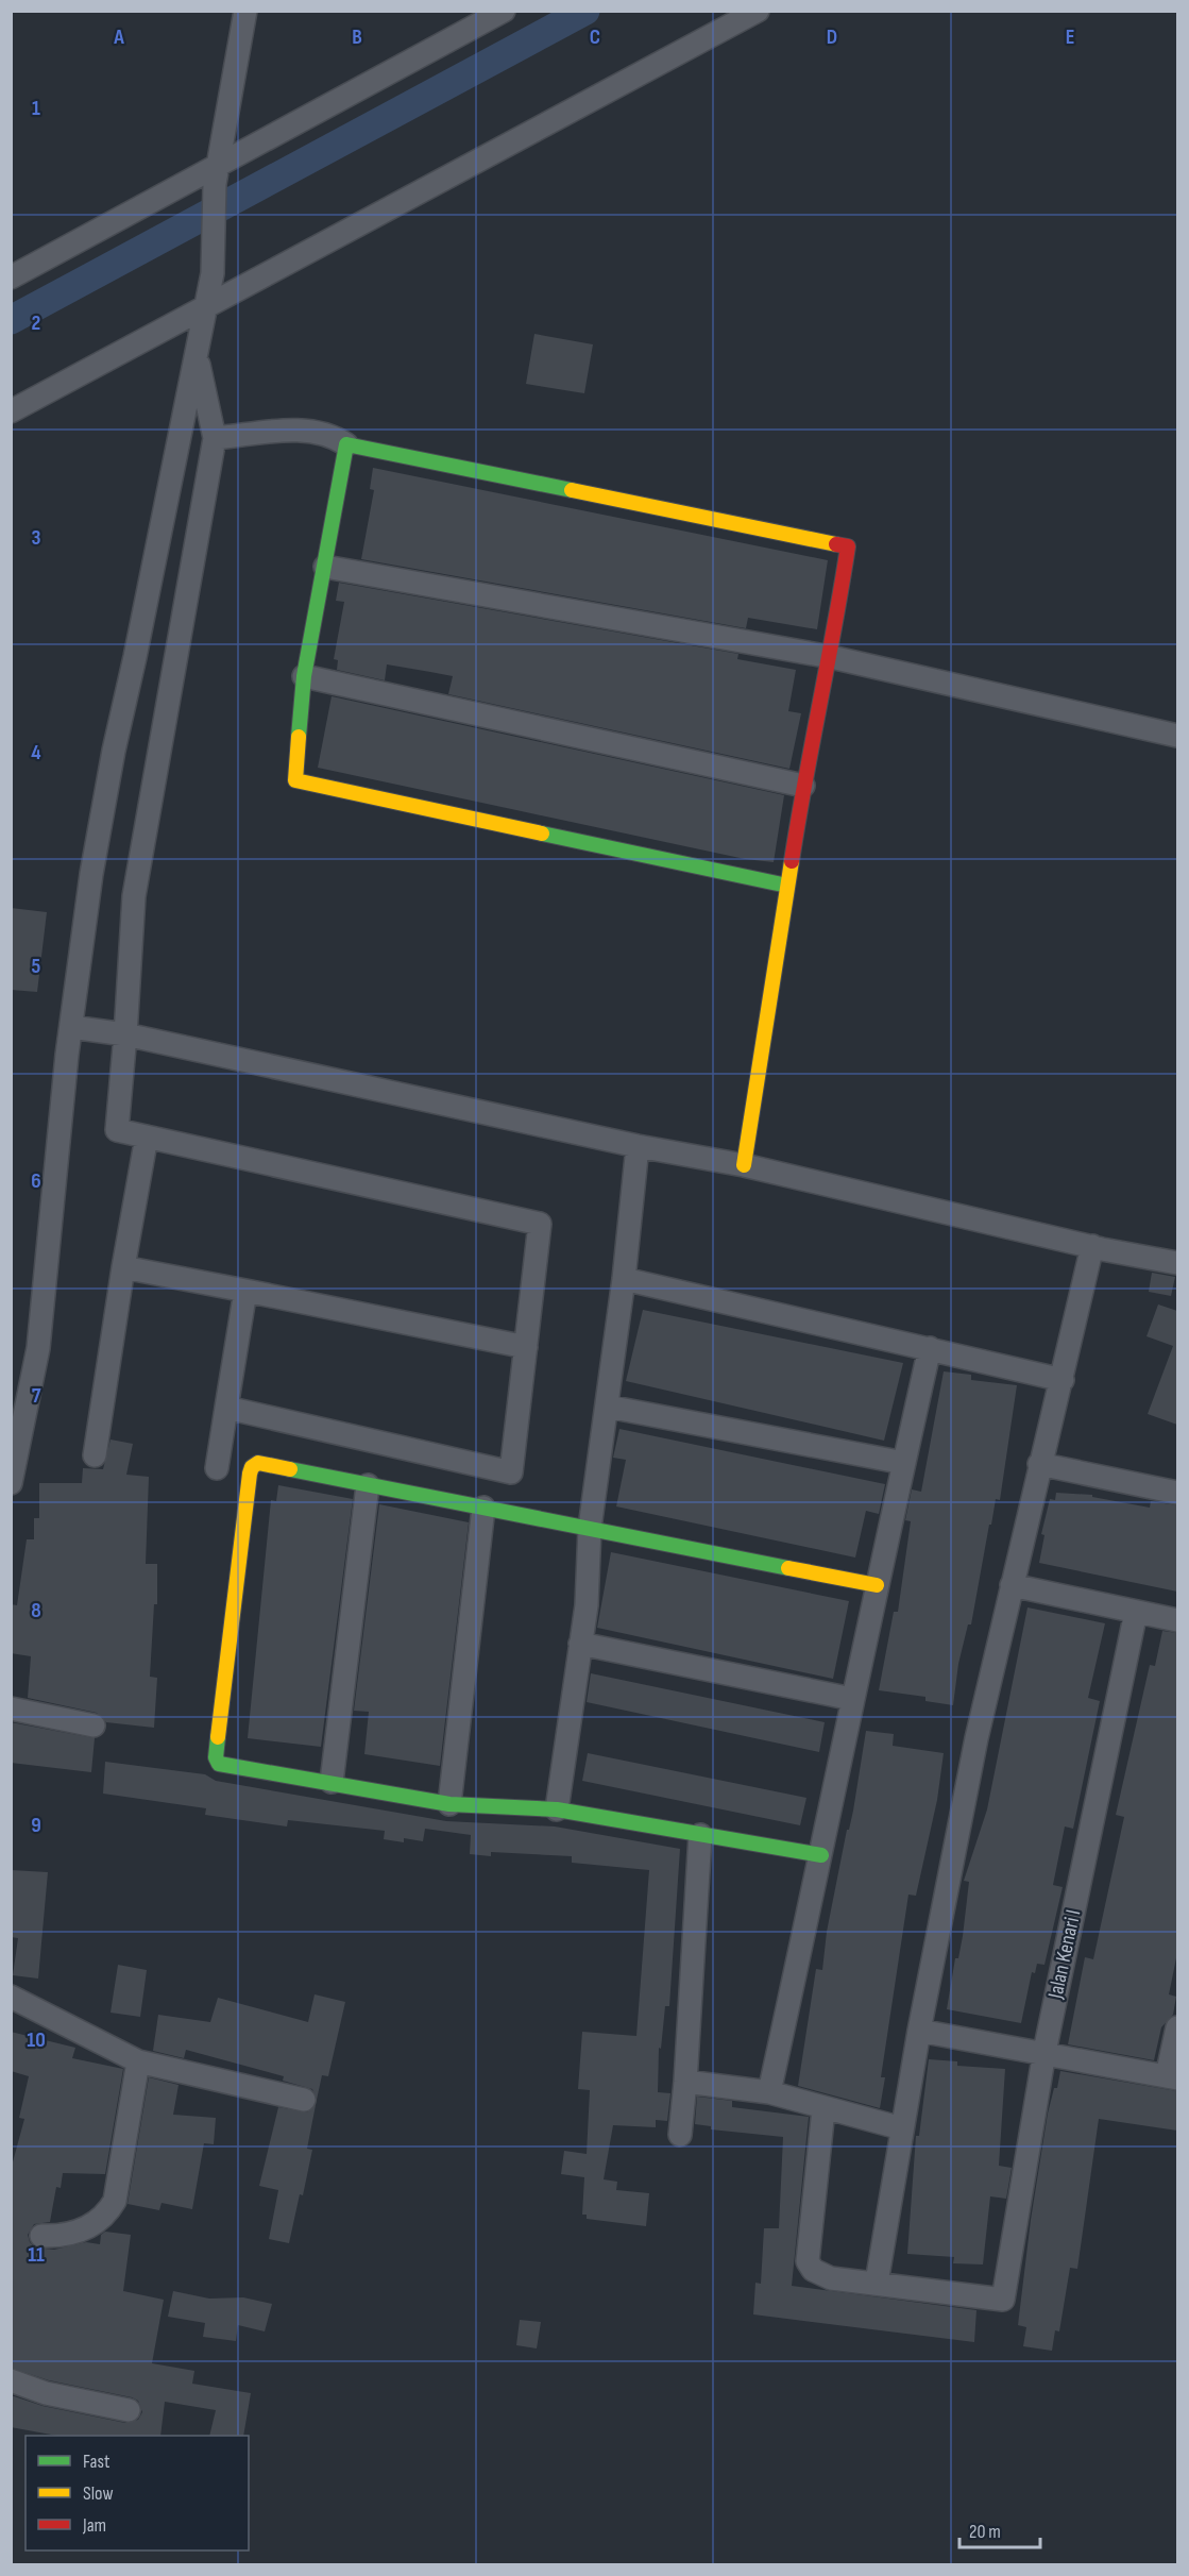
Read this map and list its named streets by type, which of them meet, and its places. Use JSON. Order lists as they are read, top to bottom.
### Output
{
  "streets": {
    "street": ["Jalan Kenari I"]
  },
  "legend": ["Fast", "Slow", "Jam"],
  "scale_bar": "20 m",
  "grid": {
    "columns": [
      "A",
      "B",
      "C",
      "D",
      "E"
    ],
    "rows": [
      "1",
      "2",
      "3",
      "4",
      "5",
      "6",
      "7",
      "8",
      "9",
      "10",
      "11"
    ]
  }
}
